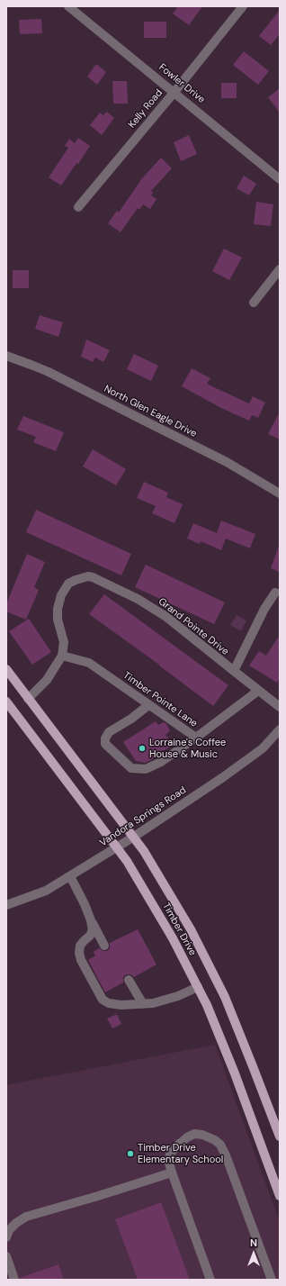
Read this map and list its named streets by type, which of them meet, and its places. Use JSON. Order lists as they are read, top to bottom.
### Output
{
  "streets": {
    "main road": ["Timber Drive"],
    "street": [
      "Fowler Drive",
      "Kelly Road",
      "North Glen Eagle Drive",
      "Grand Pointe Drive",
      "Timber Pointe Lane",
      "Vandora Springs Road"
    ]
  },
  "crossings": [
    ["Fowler Drive", "Kelly Road"],
    ["Grand Pointe Drive", "Timber Pointe Lane"],
    ["Vandora Springs Road", "Timber Drive"]
  ],
  "places": ["Lorraine's Coffee House & Music", "Timber Drive Elementary School"],
  "north": "top"
}
